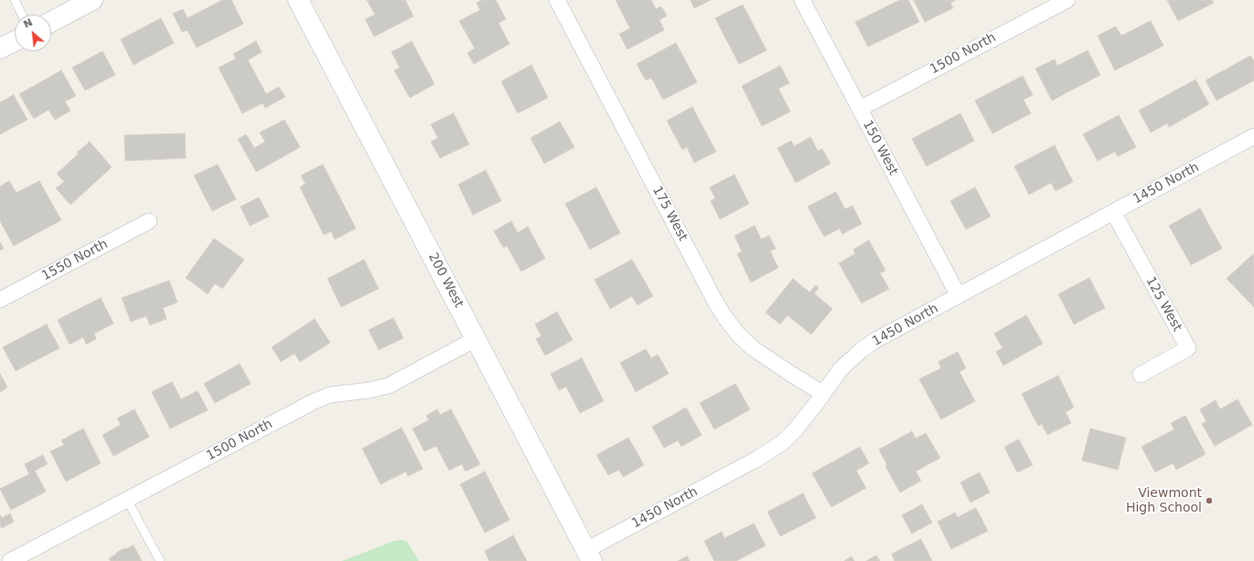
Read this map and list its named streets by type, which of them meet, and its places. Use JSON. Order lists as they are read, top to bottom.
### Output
{
  "streets": {
    "main road": ["200 West"],
    "street": [
      "1500 North",
      "150 West",
      "1450 North",
      "175 West",
      "1550 North",
      "125 West"
    ]
  },
  "crossings": [
    ["1500 North", "150 West"],
    ["1500 North", "200 West"],
    ["150 West", "1450 North"],
    ["1450 North", "175 West"],
    ["1450 North", "200 West"],
    ["1450 North", "125 West"]
  ],
  "places": ["Viewmont High School"],
  "north": "top left"
}
